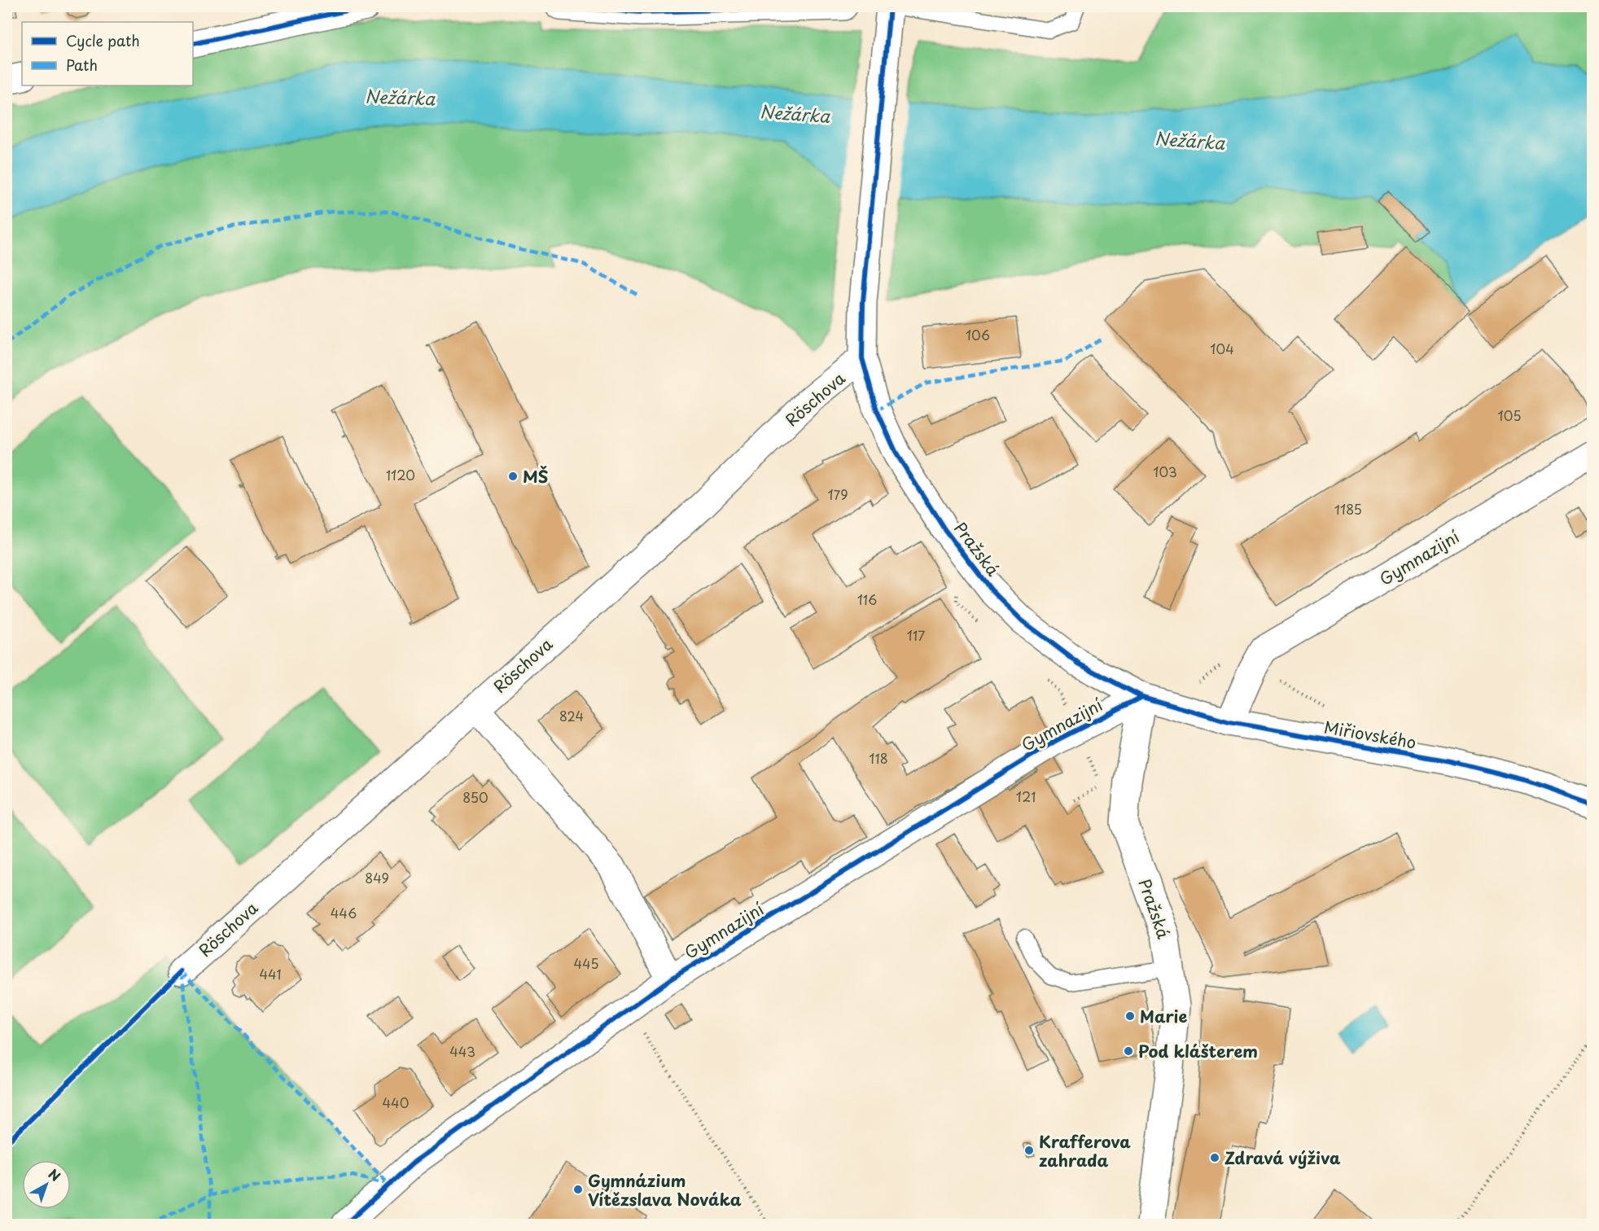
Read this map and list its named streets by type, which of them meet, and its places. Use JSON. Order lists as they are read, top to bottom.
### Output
{
  "streets": {
    "street": [
      "Röschova",
      "Pražská",
      "Gymnazijní",
      "Miřiovského"
    ]
  },
  "crossings": [
    ["Röschova", "Pražská"],
    ["Pražská", "Gymnazijní"],
    ["Pražská", "Miřiovského"],
    ["Gymnazijní", "Miřiovského"]
  ],
  "water": ["Nežárka"],
  "places": [
    "MŠ",
    "Marie",
    "Pod klášterem",
    "Krafferova zahrada",
    "Zdravá výživa",
    "Gymnázium Vítězslava Nováka"
  ],
  "house_numbers": [
    "106",
    "104",
    "105",
    "103",
    "1120",
    "179",
    "1185",
    "116",
    "117",
    "824",
    "118",
    "121",
    "850",
    "849",
    "446",
    "445",
    "441",
    "443",
    "440"
  ],
  "legend": ["Cycle path", "Path"],
  "north": "top right"
}
